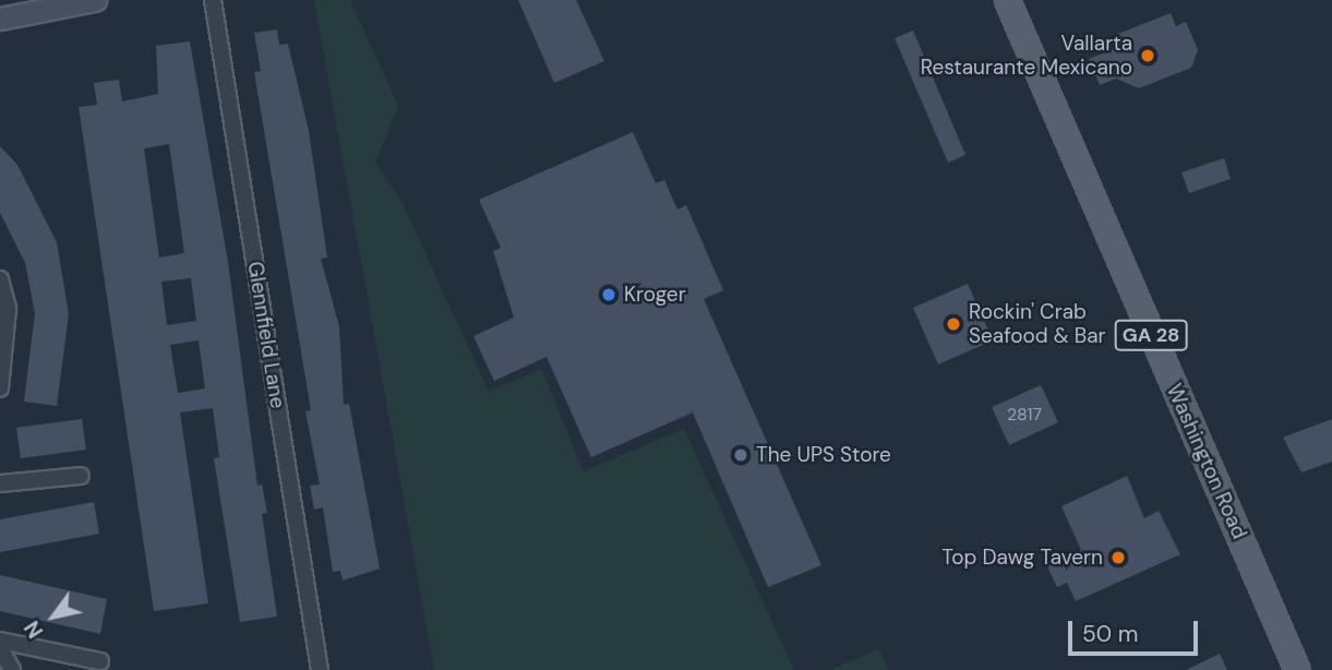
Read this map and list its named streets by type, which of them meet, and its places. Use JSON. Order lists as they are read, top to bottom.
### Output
{
  "streets": {
    "main road": ["GA 28", "Washington Road"],
    "street": ["Glennfield Lane"]
  },
  "places": [
    "Vallarta Restaurante Mexicano",
    "Kroger",
    "Rockin' Crab Seafood & Bar",
    "The UPS Store",
    "Top Dawg Tavern"
  ],
  "house_numbers": ["2817"],
  "scale_bar": "50 m",
  "north": "bottom left"
}
